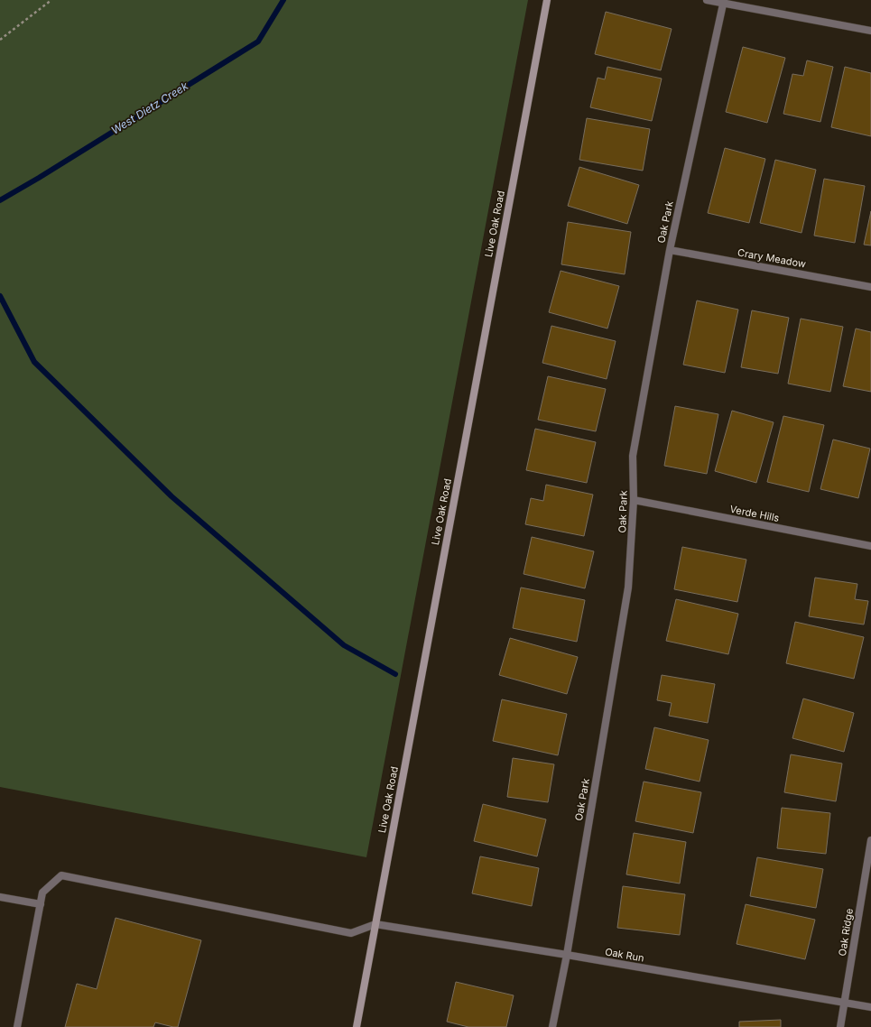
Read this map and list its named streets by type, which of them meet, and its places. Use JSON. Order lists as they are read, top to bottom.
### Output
{
  "streets": {
    "street": [
      "Oak Park",
      "Live Oak Road",
      "Crary Meadow",
      "Verde Hills",
      "Oak Ridge",
      "Oak Run"
    ]
  },
  "crossings": [
    ["Oak Park", "Crary Meadow"],
    ["Oak Park", "Verde Hills"],
    ["Oak Park", "Oak Run"],
    ["Live Oak Road", "Oak Run"],
    ["Oak Ridge", "Oak Run"]
  ],
  "water": ["West Dietz Creek"]
}
